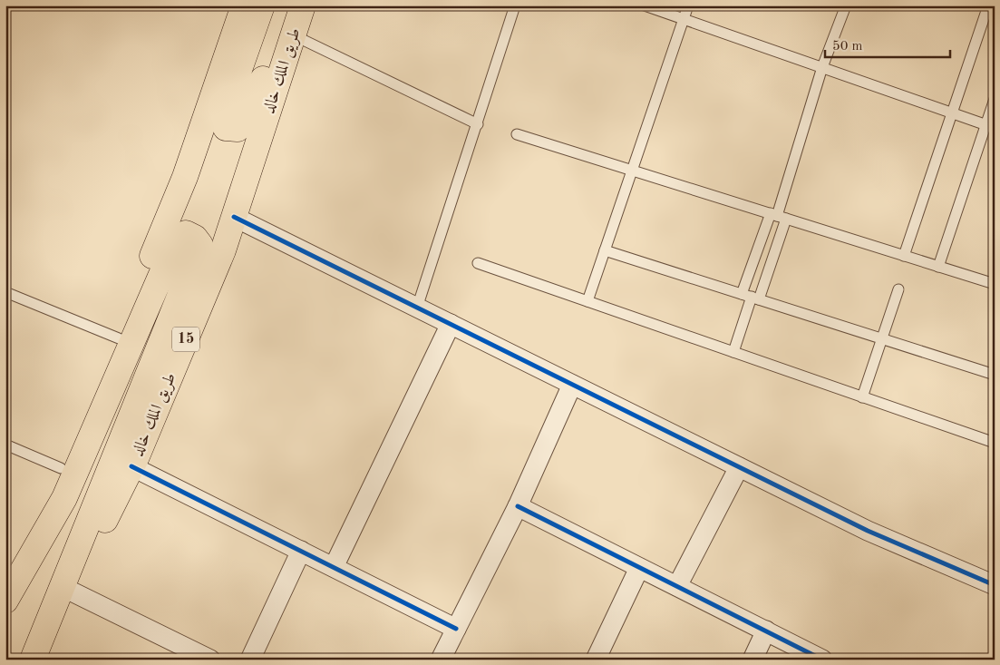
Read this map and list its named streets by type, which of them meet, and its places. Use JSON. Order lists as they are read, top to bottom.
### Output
{
  "streets": {
    "highway": ["طريق الملك خالد", "15"]
  },
  "scale_bar": "50 m"
}
